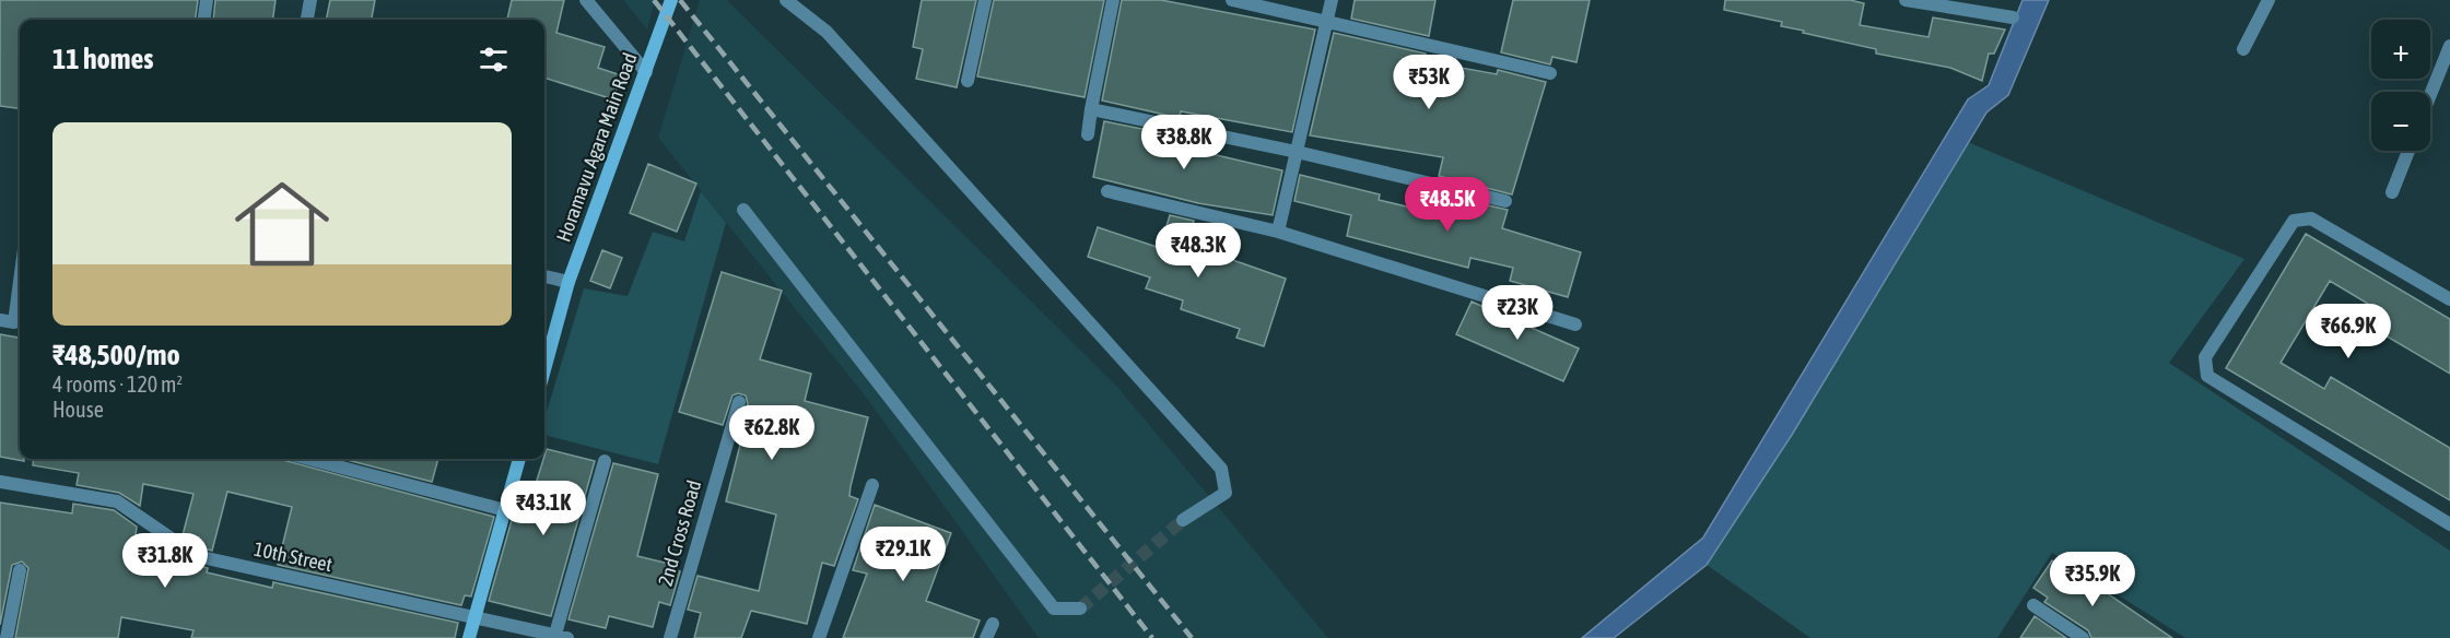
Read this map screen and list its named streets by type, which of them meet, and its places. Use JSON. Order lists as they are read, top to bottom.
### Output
{
  "streets": {
    "street": ["Horamavu Agara Main Road", "2nd Cross Road", "10th Street"]
  },
  "page": {
    "map_buttons": ["+", "−"],
    "heading": "11 homes",
    "price": [
      "₹53K",
      "₹38.8K",
      "₹48.5K",
      "₹48.3K",
      "₹23K",
      "₹66.9K",
      "₹62.8K",
      "₹43.1K",
      "₹29.1K",
      "₹31.8K",
      "₹35.9K"
    ],
    "list": [
      {
        "name": "₹48,500/mo",
        "note": "4 rooms · 120 m² · House"
      }
    ]
  }
}
